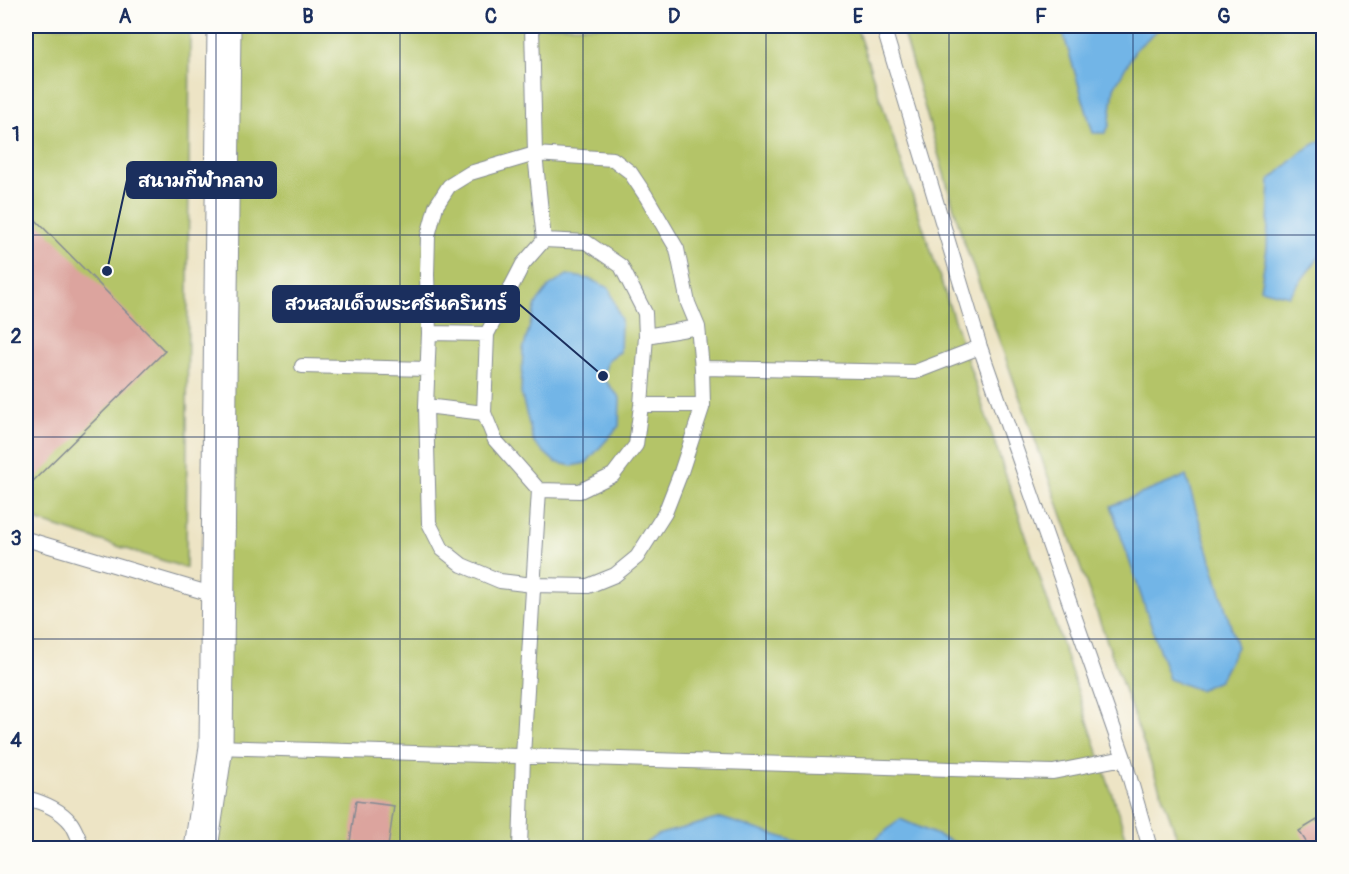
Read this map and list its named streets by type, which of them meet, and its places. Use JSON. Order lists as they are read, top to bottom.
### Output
{
  "places": ["สนามกีฬากลาง", "สวนสมเด็จพระศรีนครินทร์"],
  "grid": {
    "columns": [
      "A",
      "B",
      "C",
      "D",
      "E",
      "F",
      "G"
    ],
    "rows": [
      "1",
      "2",
      "3",
      "4"
    ]
  }
}
